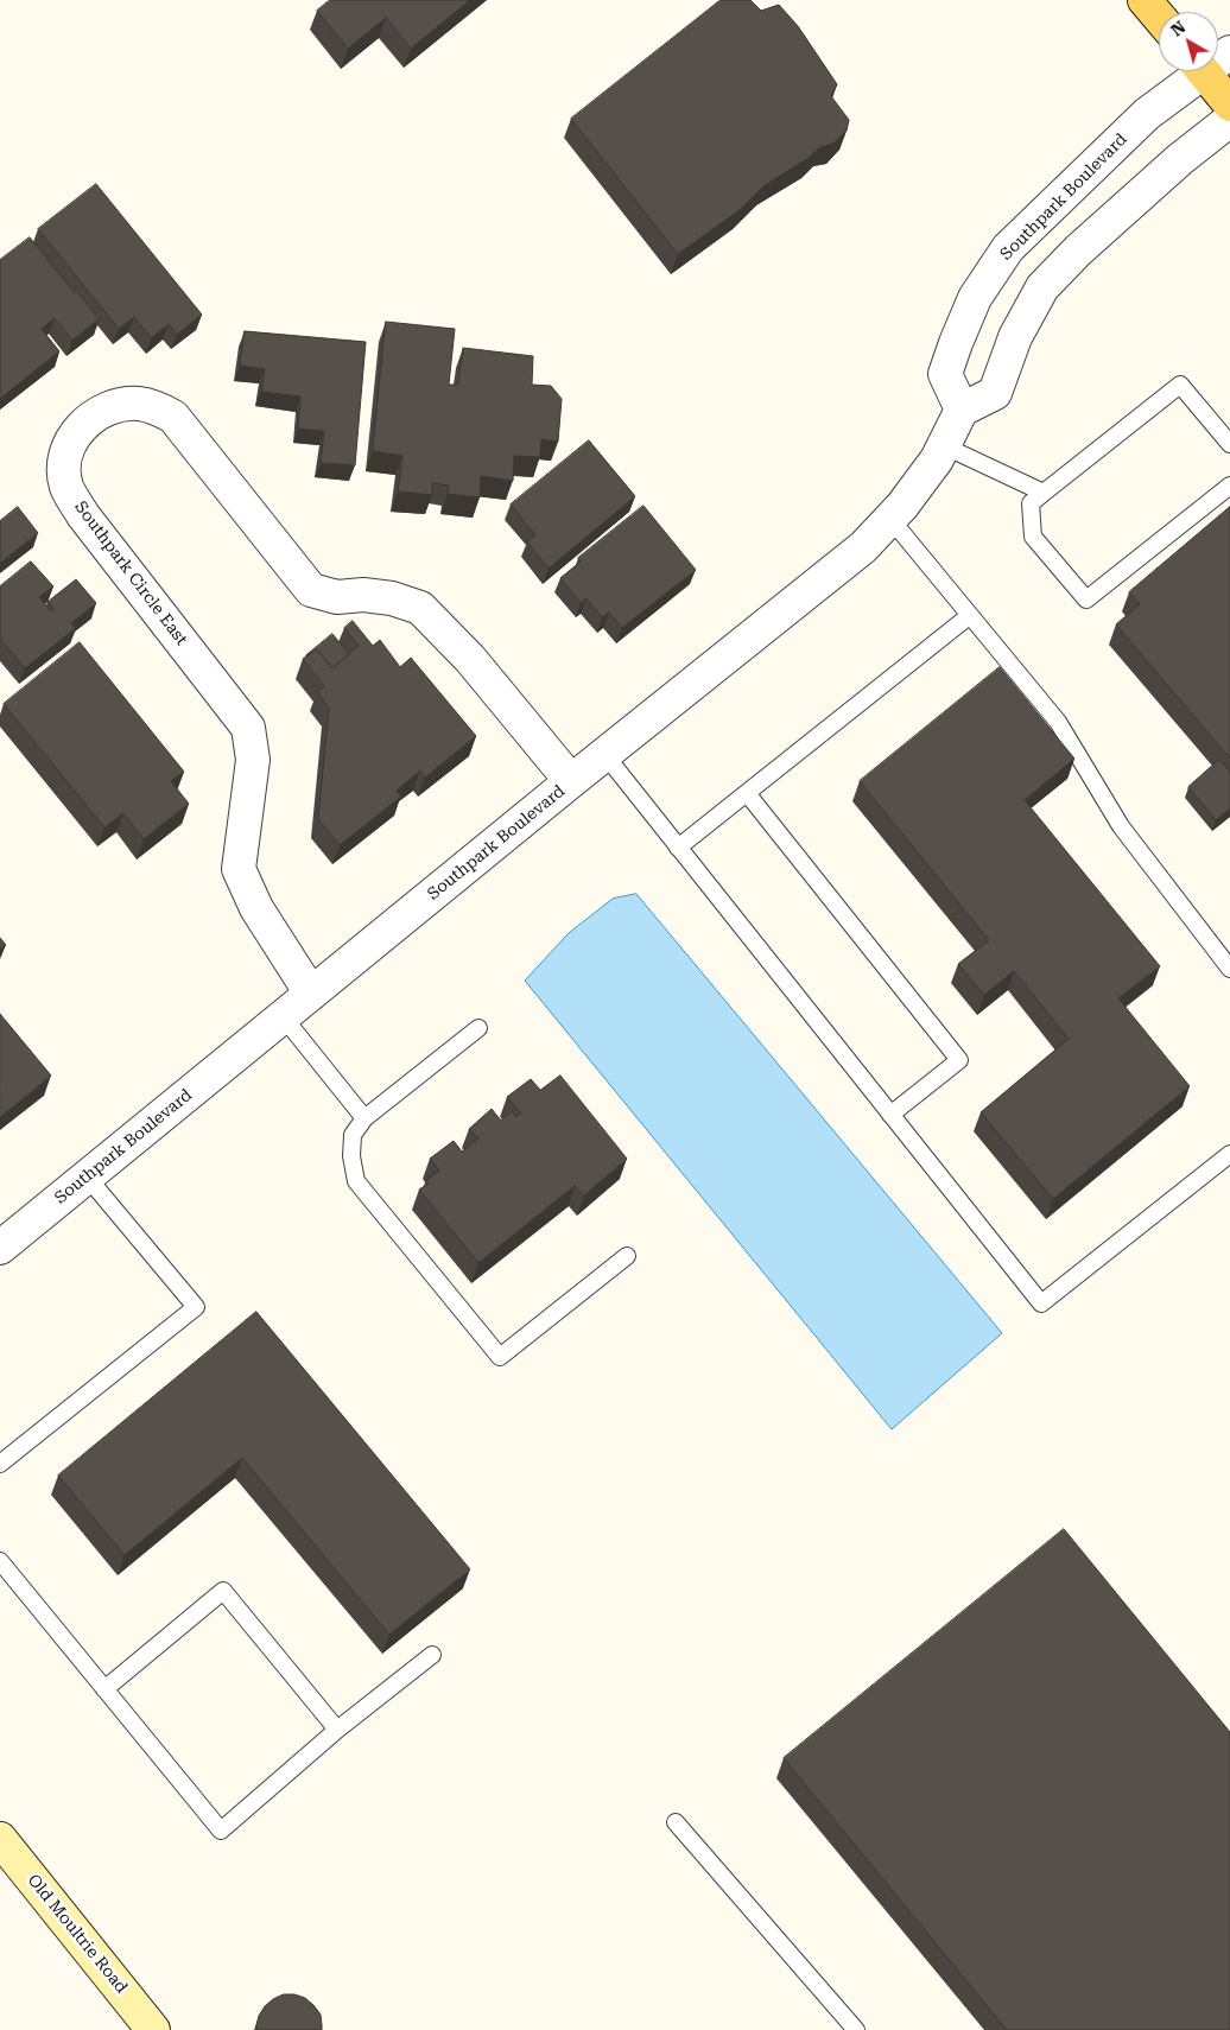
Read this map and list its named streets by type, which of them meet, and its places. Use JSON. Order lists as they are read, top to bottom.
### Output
{
  "streets": {
    "main road": ["Old Moultrie Road"],
    "street": ["Southpark Boulevard", "Southpark Circle East"]
  },
  "crossings": [
    ["Southpark Boulevard", "Southpark Circle East"]
  ],
  "north": "top left"
}
